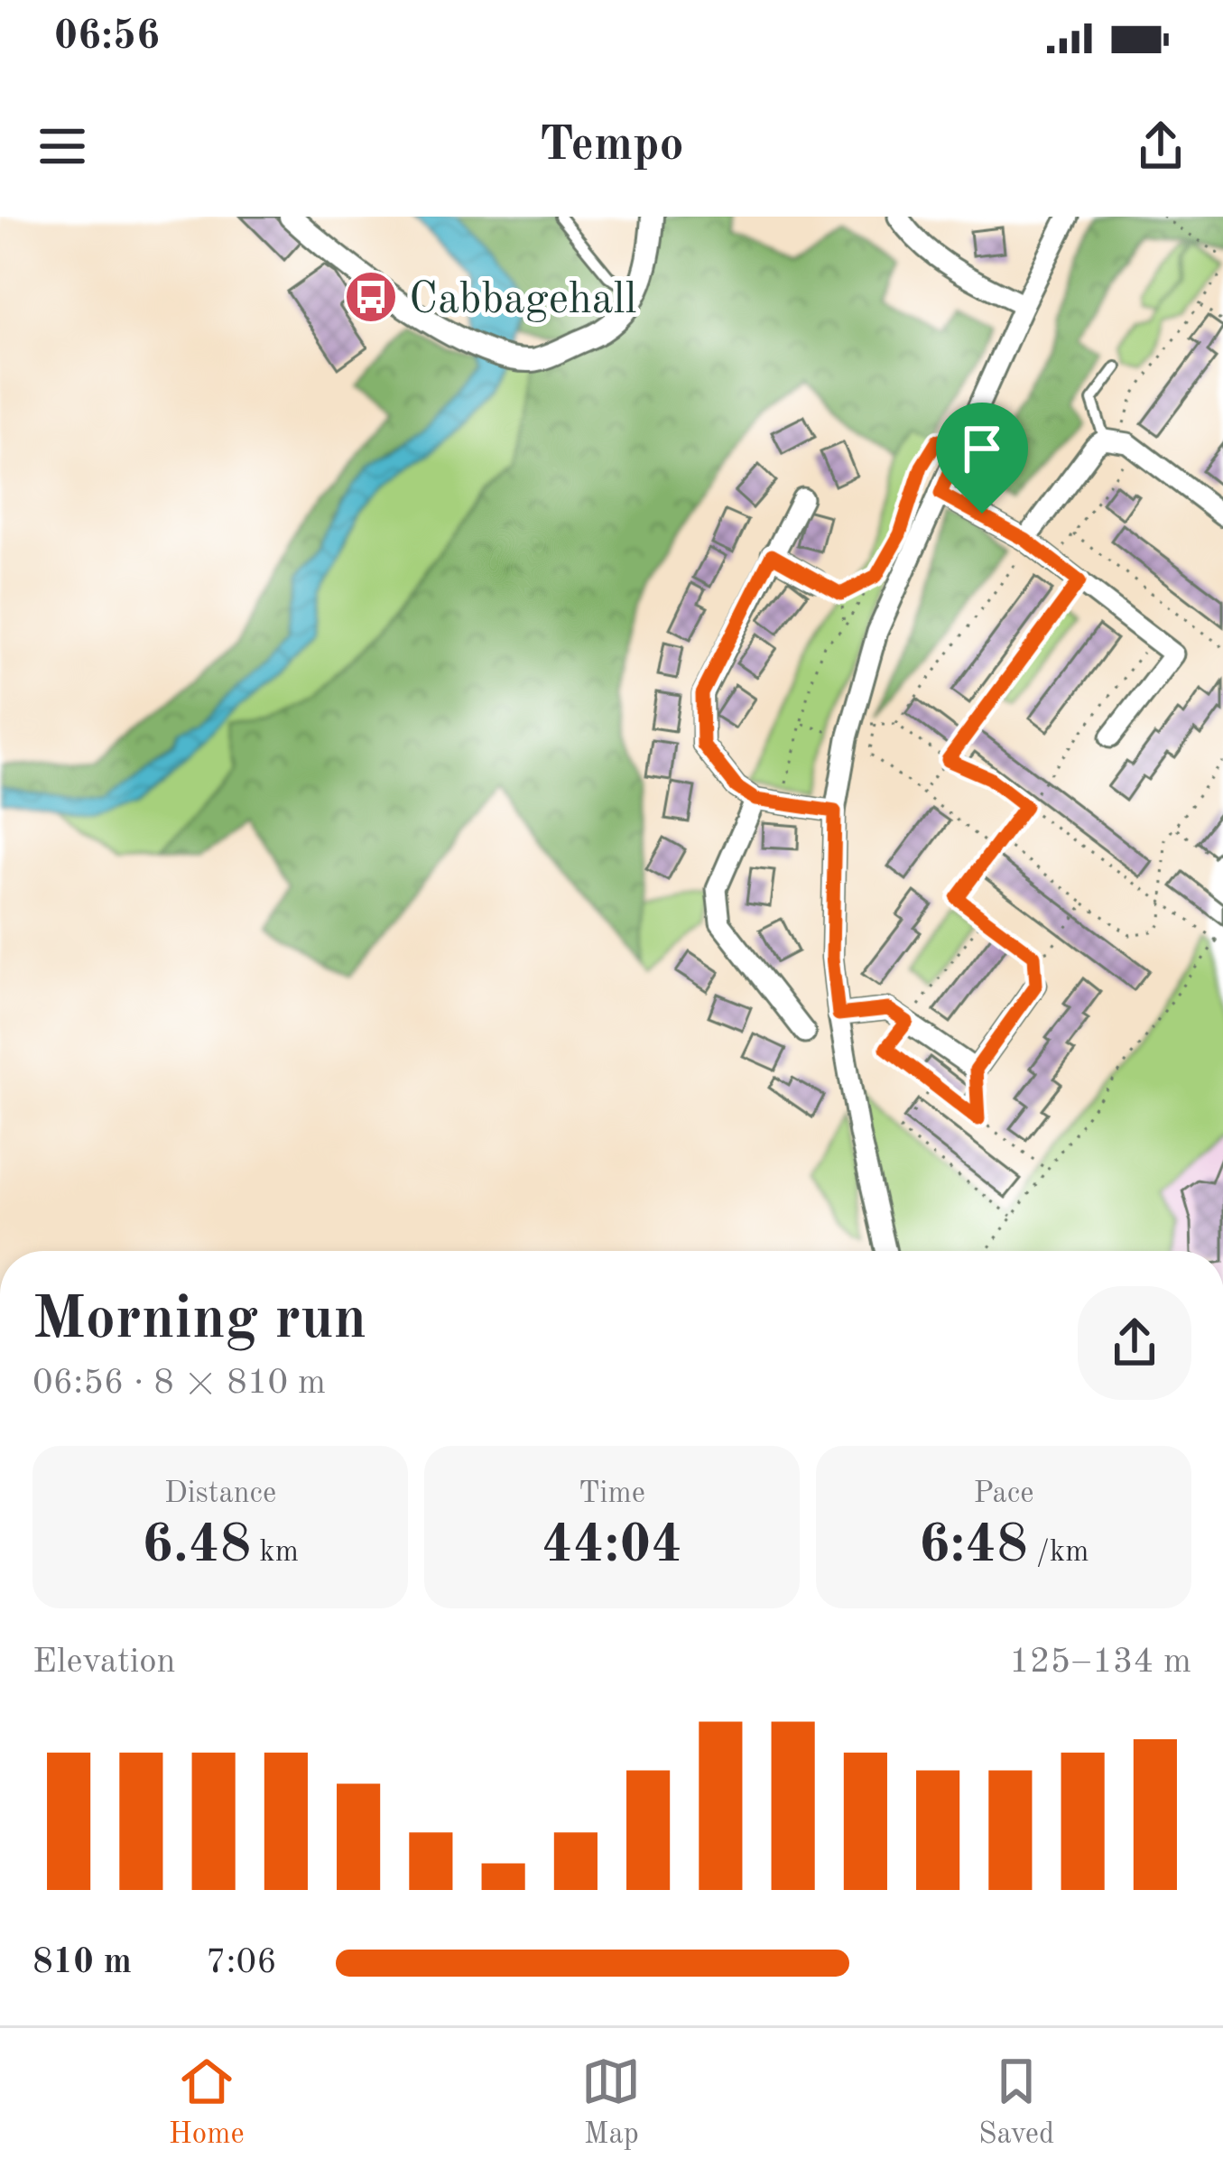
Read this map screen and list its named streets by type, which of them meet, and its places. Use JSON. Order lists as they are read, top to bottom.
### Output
{
  "places": {
    "bus stop": ["Cabbagehall"]
  },
  "page": {
    "status": "06:56",
    "header": "Tempo",
    "heading": ["Morning run", "06:56 · 8 × 810 m"],
    "stats": [
      ["Distance", "6.48 km"],
      ["Time", "44:04"],
      ["Pace", "6:48 /km"]
    ],
    "chart": ["Elevation", "125–134 m"],
    "list": [
      {
        "name": "810 m",
        "note": "7:06"
      }
    ],
    "tabs": ["Home", "Map", "Saved"]
  }
}
